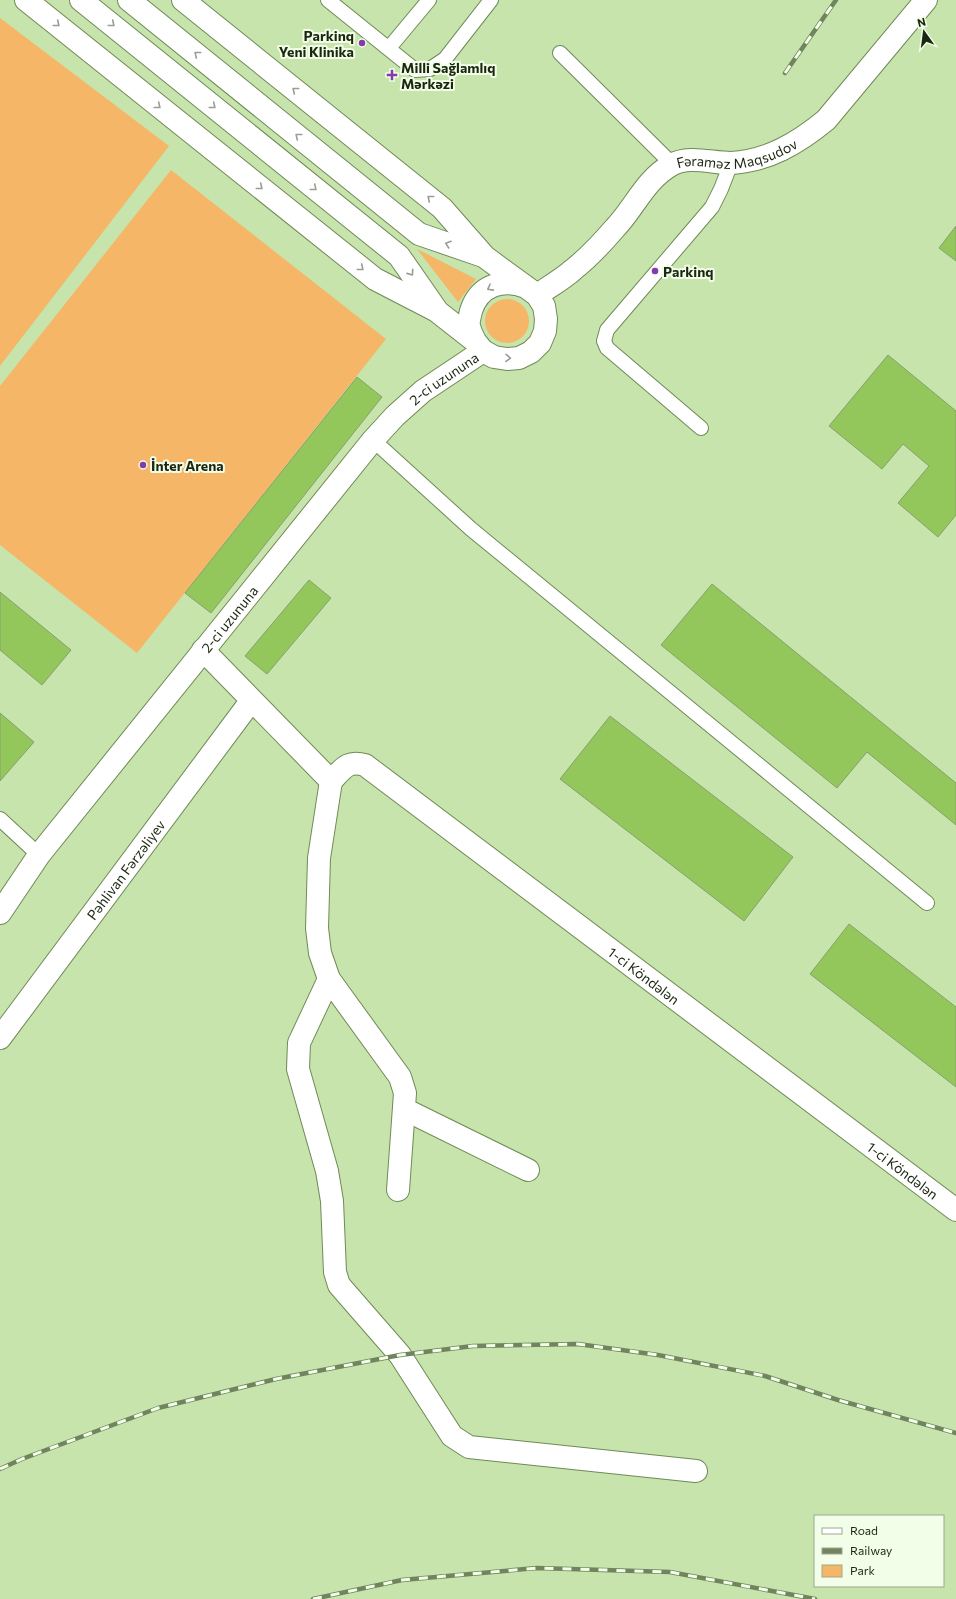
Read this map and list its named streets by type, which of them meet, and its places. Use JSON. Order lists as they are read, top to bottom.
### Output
{
  "streets": {
    "street": [
      "Fəraməz Maqsudov",
      "2-ci uzununa",
      "Pəhlivan Fərzəliyev",
      "1-ci Köndələn"
    ]
  },
  "crossings": [
    ["Fəraməz Maqsudov", "2-ci uzununa"]
  ],
  "places": {
    "other": ["Parkinq Yeni Klinika", "Parkinq", "İnter Arena"],
    "health": ["Milli Sağlamlıq Mərkəzi"]
  },
  "legend": ["Road", "Railway", "Park"],
  "north": "top"
}
